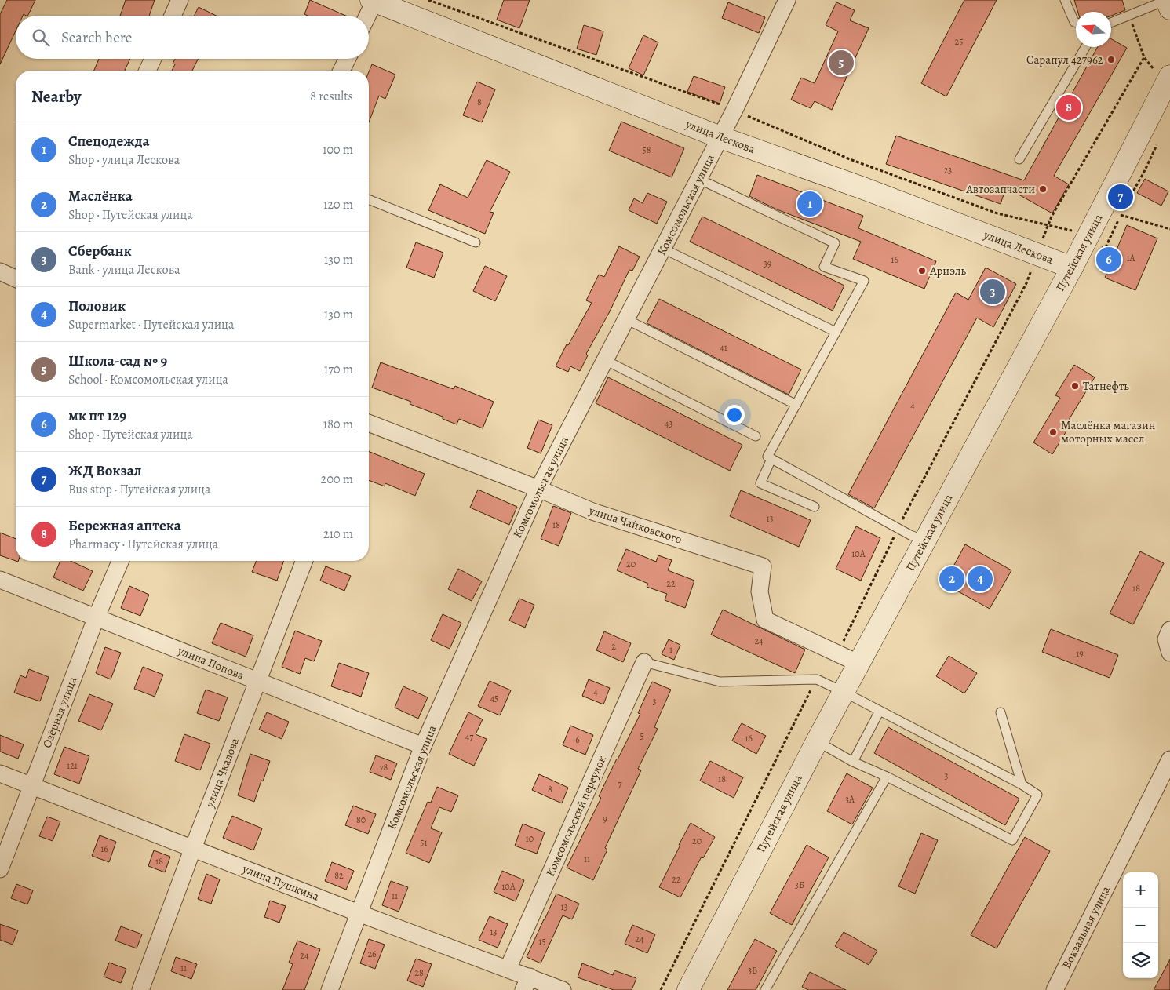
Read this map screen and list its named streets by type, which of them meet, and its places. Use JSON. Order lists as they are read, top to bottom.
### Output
{
  "streets": {
    "main road": ["улица Лескова", "Путейская улица"],
    "street": [
      "Комсомольская улица",
      "улица Чайковского",
      "улица Попова",
      "Озёрная улица",
      "улица Чкалова",
      "Комсомольский переулок",
      "улица Пушкина",
      "Вокзальная улица"
    ]
  },
  "crossings": [
    ["улица Лескова", "Комсомольская улица"],
    ["улица Лескова", "Путейская улица"],
    ["Комсомольская улица", "улица Чайковского"],
    ["Комсомольская улица", "улица Попова"],
    ["Комсомольская улица", "улица Пушкина"],
    ["Путейская улица", "улица Чайковского"],
    ["улица Попова", "Озёрная улица"],
    ["улица Попова", "улица Чкалова"],
    ["Озёрная улица", "улица Пушкина"],
    ["улица Чкалова", "улица Пушкина"],
    ["Комсомольский переулок", "улица Пушкина"]
  ],
  "places": [
    "Сарапул 427962",
    "Автозапчасти",
    "Ариэль",
    "Татнефть",
    "Маслёнка магазин моторных масел"
  ],
  "house_numbers": [
    "25",
    "8",
    "58",
    "23",
    "1А",
    "16",
    "39",
    "41",
    "4",
    "43",
    "13",
    "18",
    "10А",
    "20",
    "22",
    "18",
    "24",
    "2",
    "1",
    "19",
    "4",
    "45",
    "3",
    "5",
    "47",
    "16",
    "6",
    "121",
    "78",
    "3",
    "18",
    "7",
    "8",
    "3А",
    "9",
    "80",
    "10",
    "20",
    "51",
    "16",
    "11",
    "18",
    "82",
    "22",
    "3Б",
    "10А",
    "11",
    "13",
    "13",
    "24",
    "15",
    "26",
    "24",
    "11",
    "3В",
    "28"
  ],
  "north": "left",
  "page": {
    "search": "Search here",
    "pins": [
      "5",
      "8",
      "7",
      "1",
      "6",
      "3",
      "2",
      "4"
    ],
    "heading": ["Nearby", "8 results"],
    "list": [
      {
        "mark": "1",
        "name": "Спецодежда",
        "note": "Shop · улица Лескова",
        "value": "100 m"
      },
      {
        "mark": "2",
        "name": "Маслёнка",
        "note": "Shop · Путейская улица",
        "value": "120 m"
      },
      {
        "mark": "3",
        "name": "Сбербанк",
        "note": "Bank · улица Лескова",
        "value": "130 m"
      },
      {
        "mark": "4",
        "name": "Половик",
        "note": "Supermarket · Путейская улица",
        "value": "130 m"
      },
      {
        "mark": "5",
        "name": "Школа-сад № 9",
        "note": "School · Комсомольская улица",
        "value": "170 m"
      },
      {
        "mark": "6",
        "name": "мк пт 129",
        "note": "Shop · Путейская улица",
        "value": "180 m"
      },
      {
        "mark": "7",
        "name": "ЖД Вокзал",
        "note": "Bus stop · Путейская улица",
        "value": "200 m"
      },
      {
        "mark": "8",
        "name": "Бережная аптека",
        "note": "Pharmacy · Путейская улица",
        "value": "210 m"
      }
    ],
    "map_buttons": ["+", "−"]
  }
}
